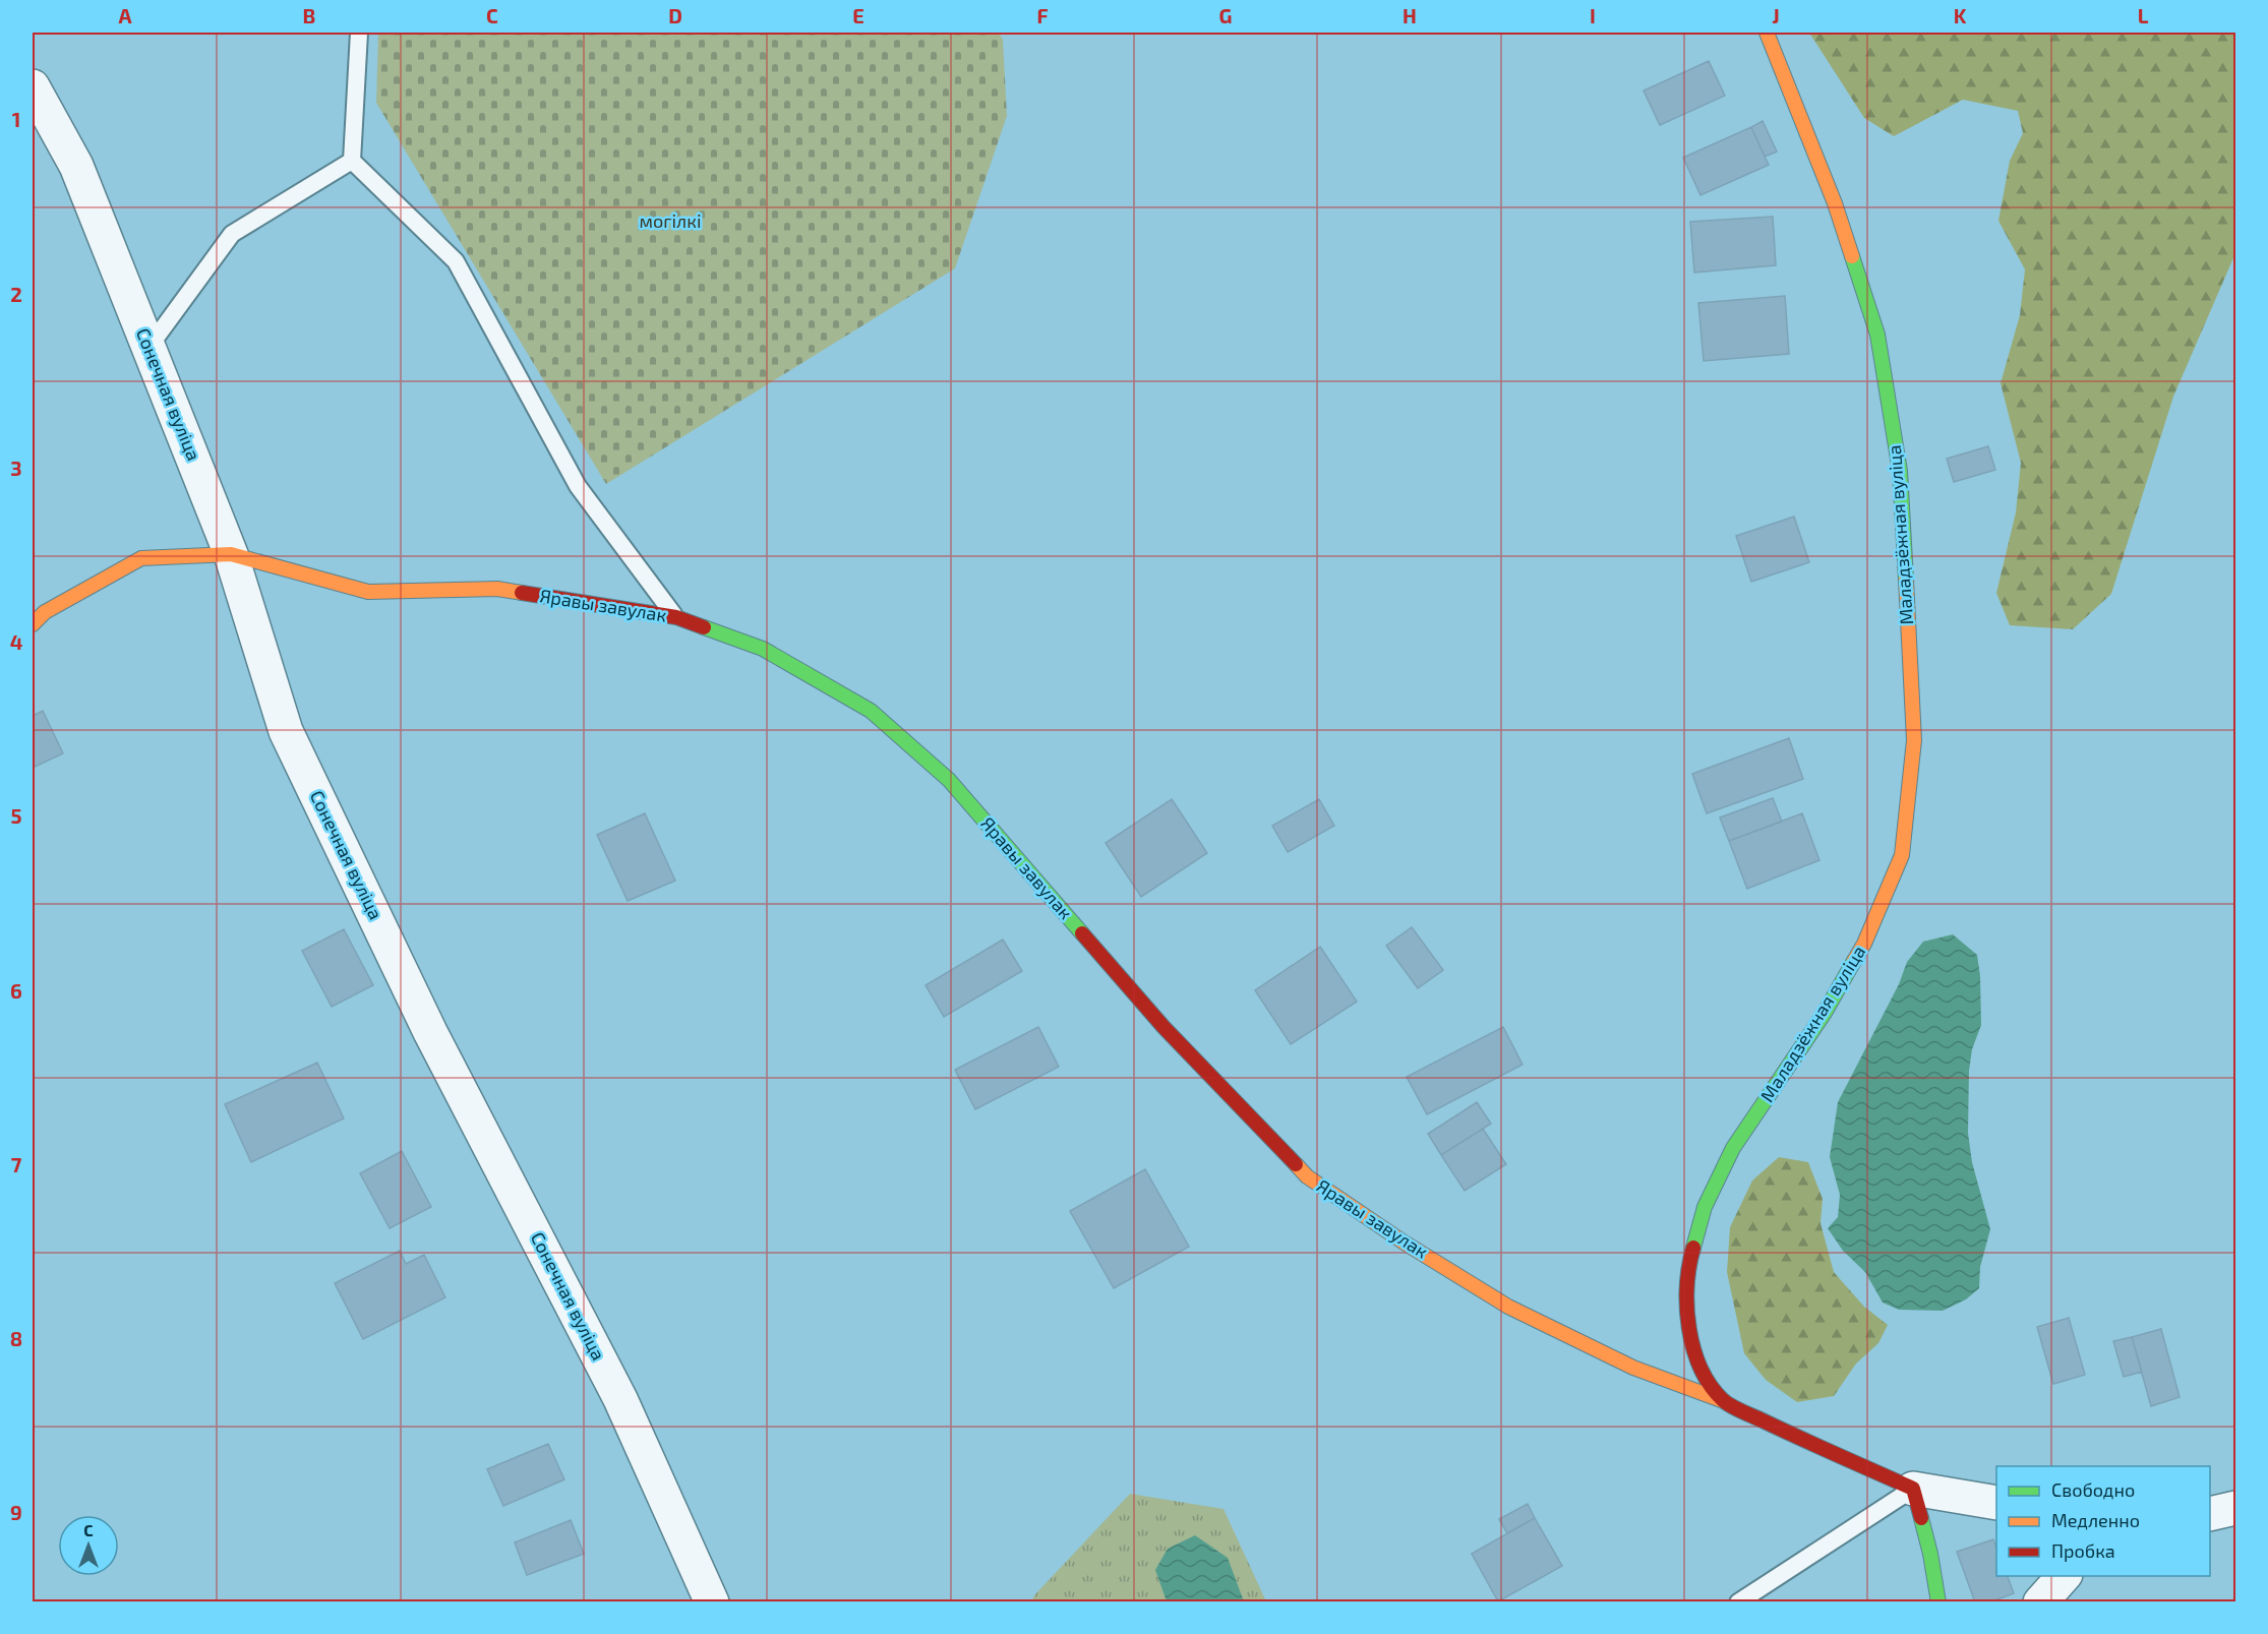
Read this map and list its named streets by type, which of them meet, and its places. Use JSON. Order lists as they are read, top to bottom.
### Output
{
  "streets": {
    "street": ["Сонечная вуліца", "Маладзёжная вуліца", "Яравы завулак"]
  },
  "crossings": [
    ["Сонечная вуліца", "Яравы завулак"],
    ["Маладзёжная вуліца", "Яравы завулак"]
  ],
  "parks": ["могілкі"],
  "legend": ["Свободно", "Медленно", "Пробка"],
  "north": "top",
  "grid": {
    "columns": [
      "A",
      "B",
      "C",
      "D",
      "E",
      "F",
      "G",
      "H",
      "I",
      "J",
      "K",
      "L"
    ],
    "rows": [
      "1",
      "2",
      "3",
      "4",
      "5",
      "6",
      "7",
      "8",
      "9"
    ]
  }
}
